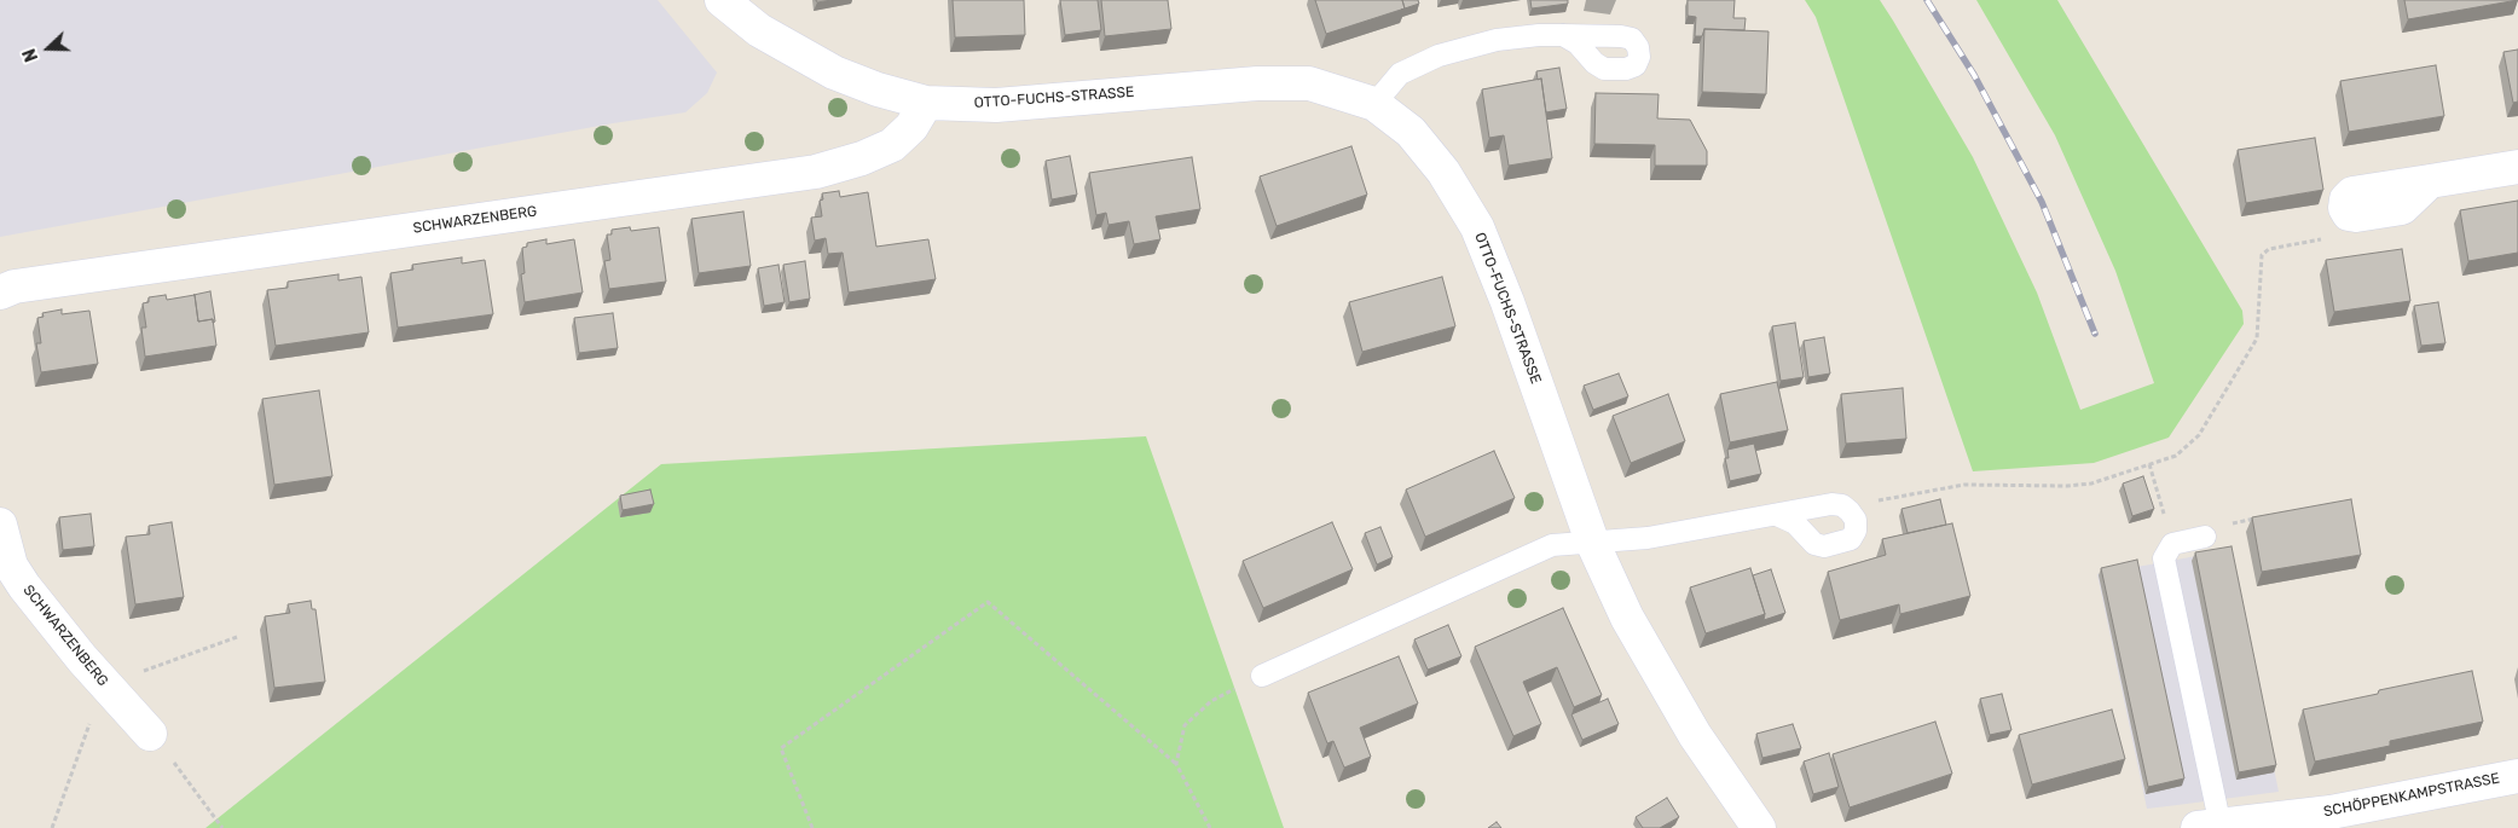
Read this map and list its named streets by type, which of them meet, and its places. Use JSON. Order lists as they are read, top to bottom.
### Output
{
  "streets": {
    "street": ["OTTO-FUCHS-STRASSE", "SCHWARZENBERG", "SCHÖPPENKAMPSTRASSE"]
  },
  "crossings": [
    ["OTTO-FUCHS-STRASSE", "SCHWARZENBERG"]
  ],
  "north": "left"
}
